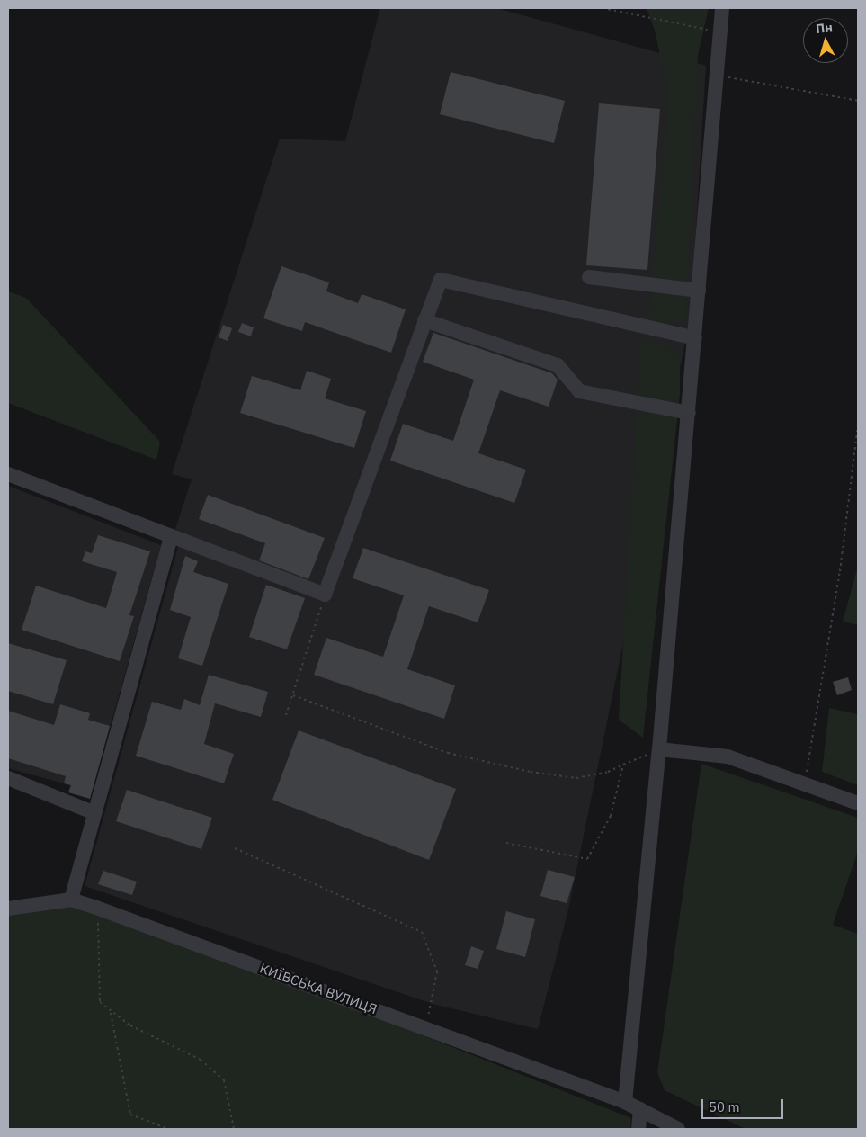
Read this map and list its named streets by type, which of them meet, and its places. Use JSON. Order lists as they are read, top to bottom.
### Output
{
  "streets": {
    "street": ["КИЇВСЬКА ВУЛИЦЯ"]
  },
  "scale_bar": "50 m",
  "north": "top"
}
